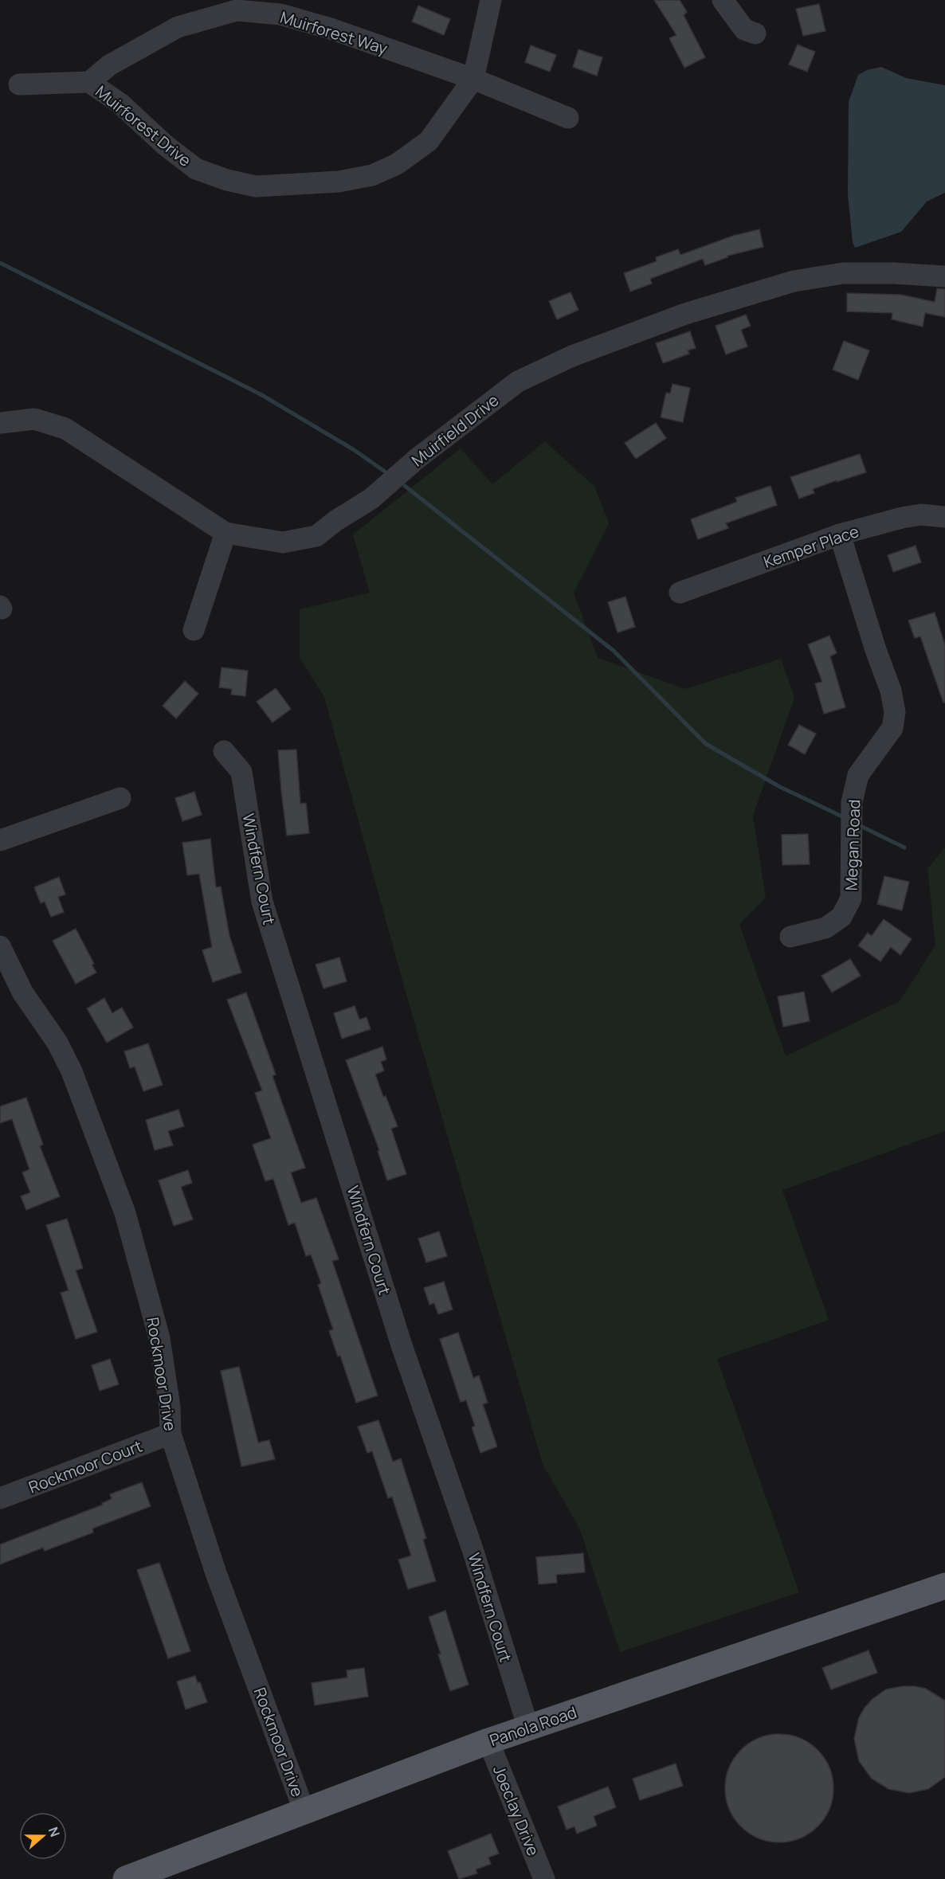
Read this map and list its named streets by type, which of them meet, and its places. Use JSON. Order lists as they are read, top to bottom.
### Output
{
  "streets": {
    "main road": ["Panola Road"],
    "street": [
      "Muirforest Way",
      "Muirforest Drive",
      "Muirfield Drive",
      "Kemper Place",
      "Megan Road",
      "Windfern Court",
      "Rockmoor Drive",
      "Rockmoor Court",
      "Joeclay Drive"
    ]
  },
  "crossings": [
    ["Muirforest Way", "Muirforest Drive"],
    ["Kemper Place", "Megan Road"],
    ["Windfern Court", "Panola Road"],
    ["Rockmoor Drive", "Rockmoor Court"],
    ["Rockmoor Drive", "Panola Road"],
    ["Panola Road", "Joeclay Drive"]
  ],
  "north": "right"
}
